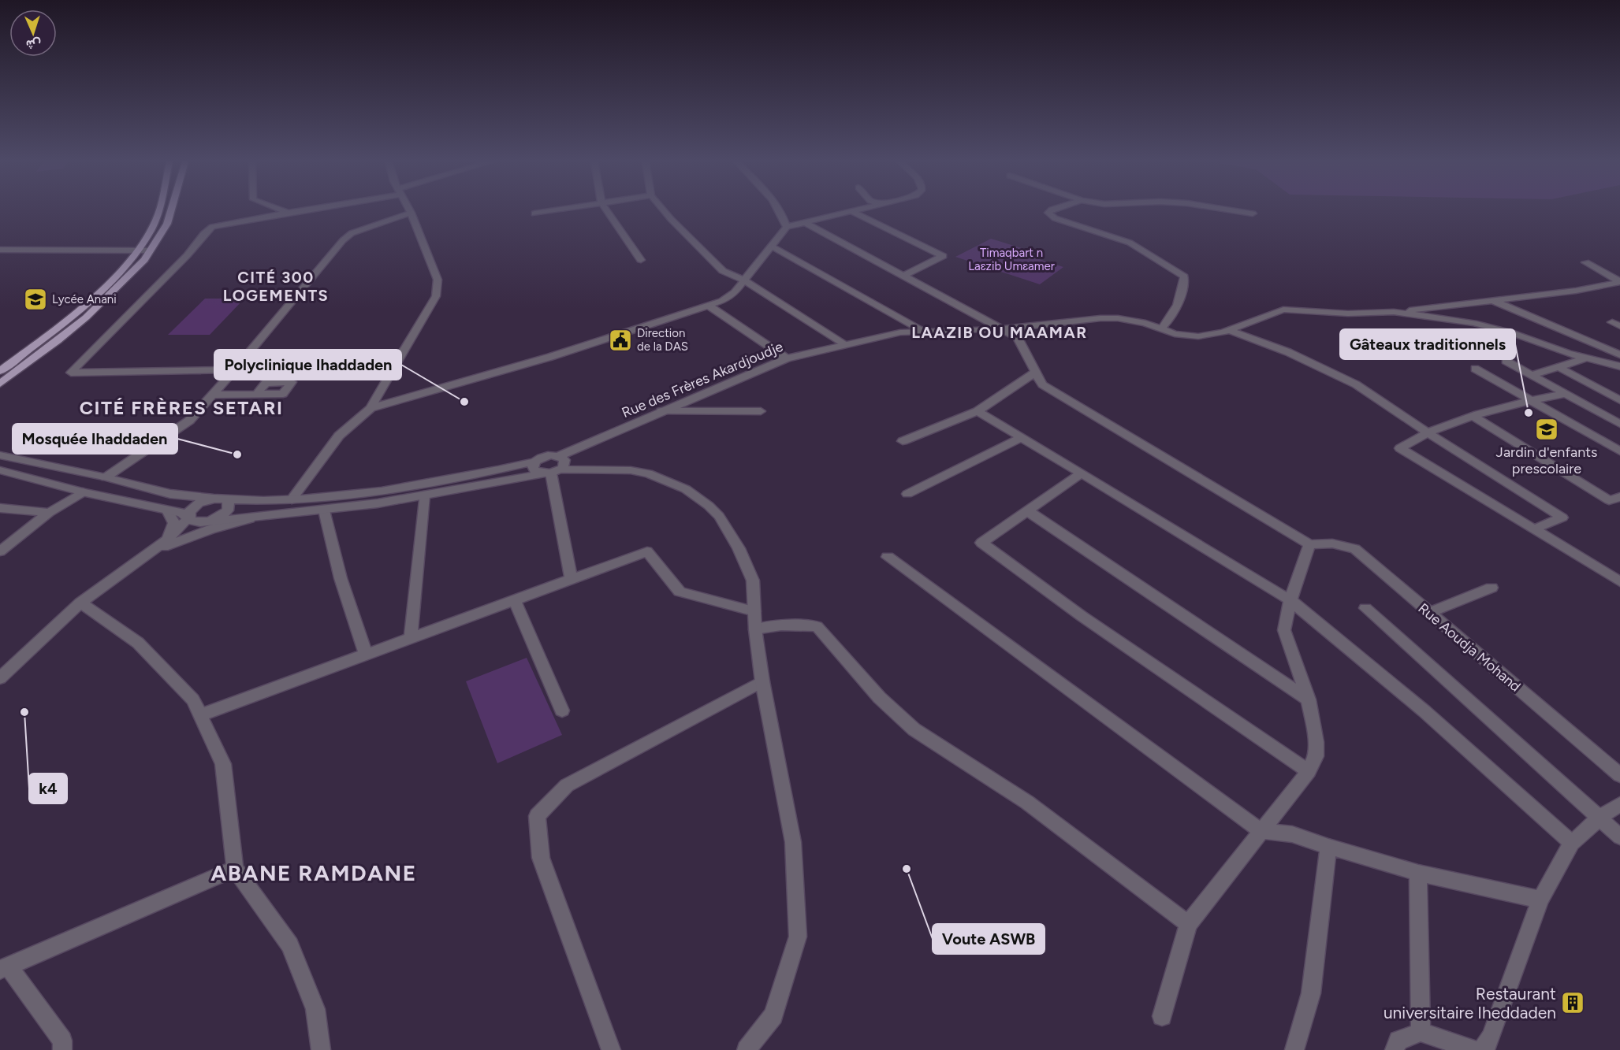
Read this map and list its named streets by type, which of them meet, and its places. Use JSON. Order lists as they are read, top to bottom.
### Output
{
  "streets": {
    "street": ["Rue des Frères Akardjoudje", "Rue Aoudja Mohand"]
  },
  "districts": [
    "CITÉ 300 LOGEMENTS",
    "LAAZIB OU MAAMAR",
    "CITÉ FRÈRES SETARI",
    "ABANE RAMDANE"
  ],
  "parks": ["Timaqbart n Laɛzib Umɛamer"],
  "places": {
    "school or university": ["Lycée Anani", "Jardin d'enfants prescolaire"],
    "public building": ["Direction de la DAS"],
    "other": [
      "Polyclinique Ihaddaden",
      "Gâteaux traditionnels",
      "Mosquée Ihaddaden",
      "k4",
      "Voute ASWB"
    ],
    "building": ["Restaurant universitaire Iheddaden"]
  },
  "north": "bottom"
}
